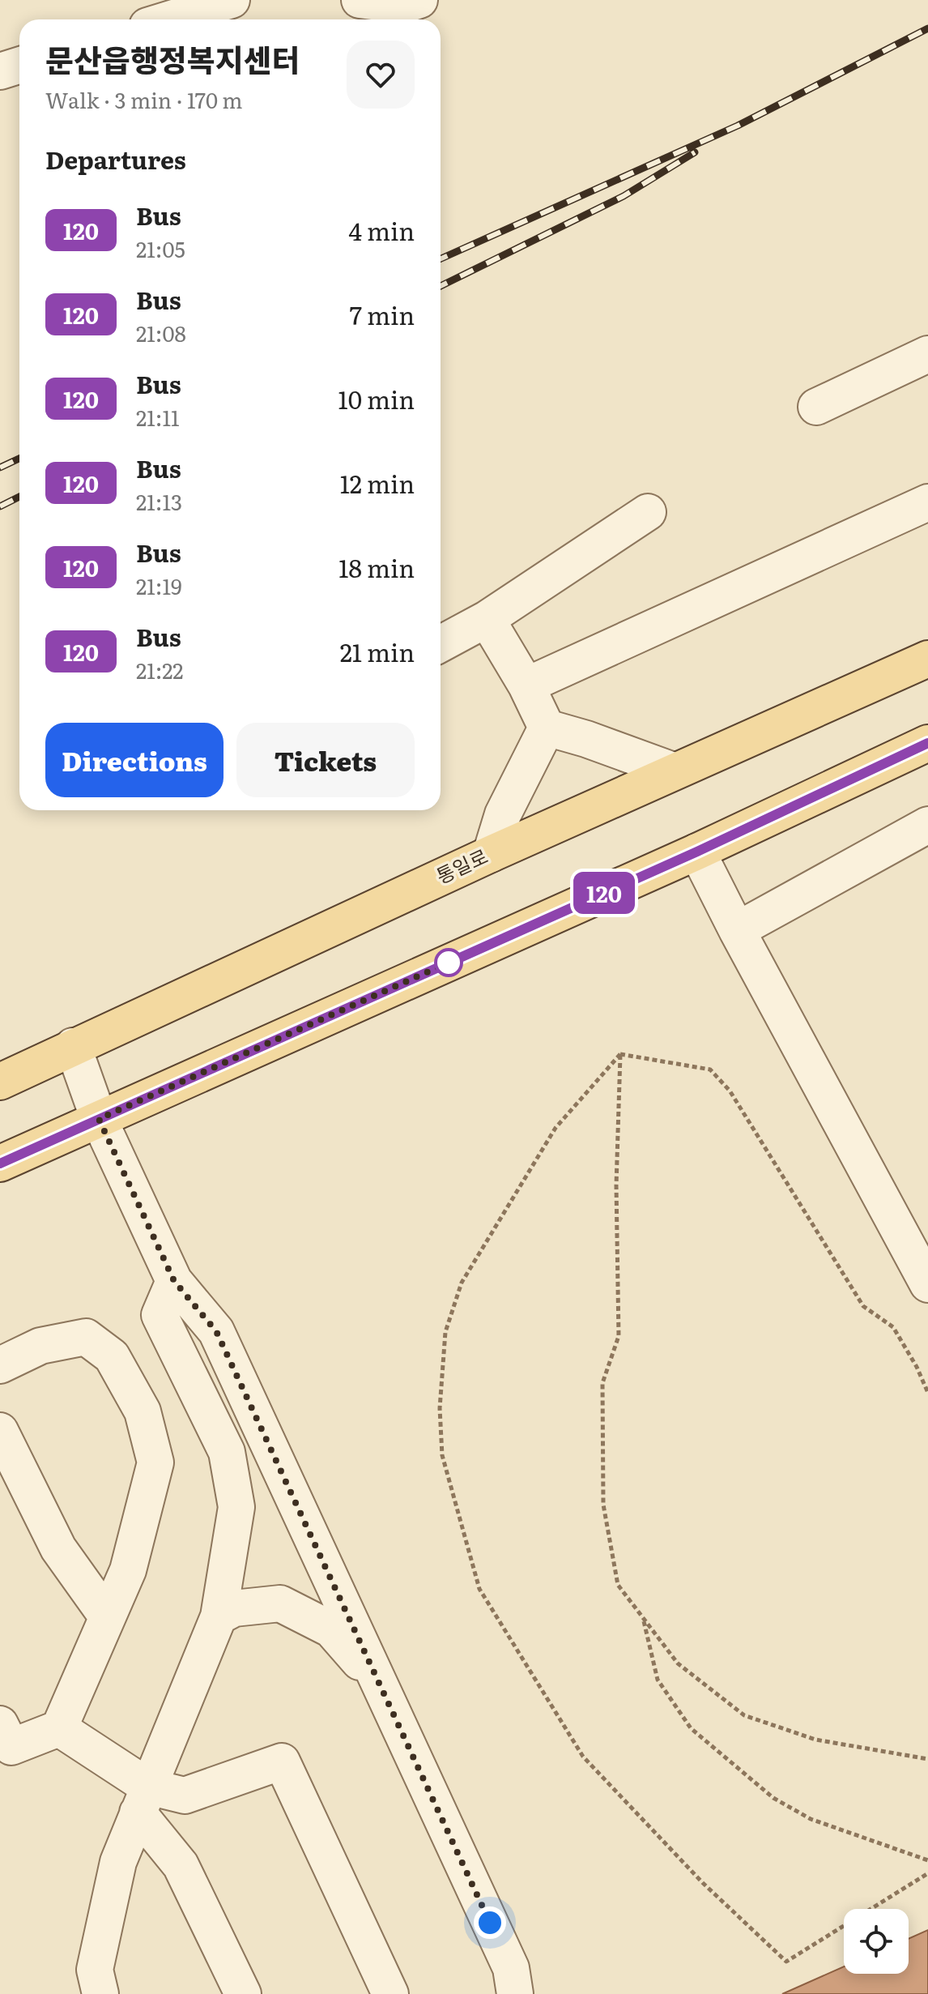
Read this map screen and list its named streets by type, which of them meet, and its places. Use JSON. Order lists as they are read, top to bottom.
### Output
{
  "streets": {
    "main road": ["통일로"]
  },
  "lines": ["bus line 120"],
  "page": {
    "on_map": "120",
    "heading": [
      ["문산읍행정복지센터", "Walk · 3 min · 170 m"],
      "Departures"
    ],
    "list": [
      {
        "mark": "120",
        "name": "Bus",
        "note": "21:05",
        "value": "4 min"
      },
      {
        "mark": "120",
        "name": "Bus",
        "note": "21:08",
        "value": "7 min"
      },
      {
        "mark": "120",
        "name": "Bus",
        "note": "21:11",
        "value": "10 min"
      },
      {
        "mark": "120",
        "name": "Bus",
        "note": "21:13",
        "value": "12 min"
      },
      {
        "mark": "120",
        "name": "Bus",
        "note": "21:19",
        "value": "18 min"
      },
      {
        "mark": "120",
        "name": "Bus",
        "note": "21:22",
        "value": "21 min"
      }
    ],
    "buttons": ["Directions", "Tickets"]
  }
}
